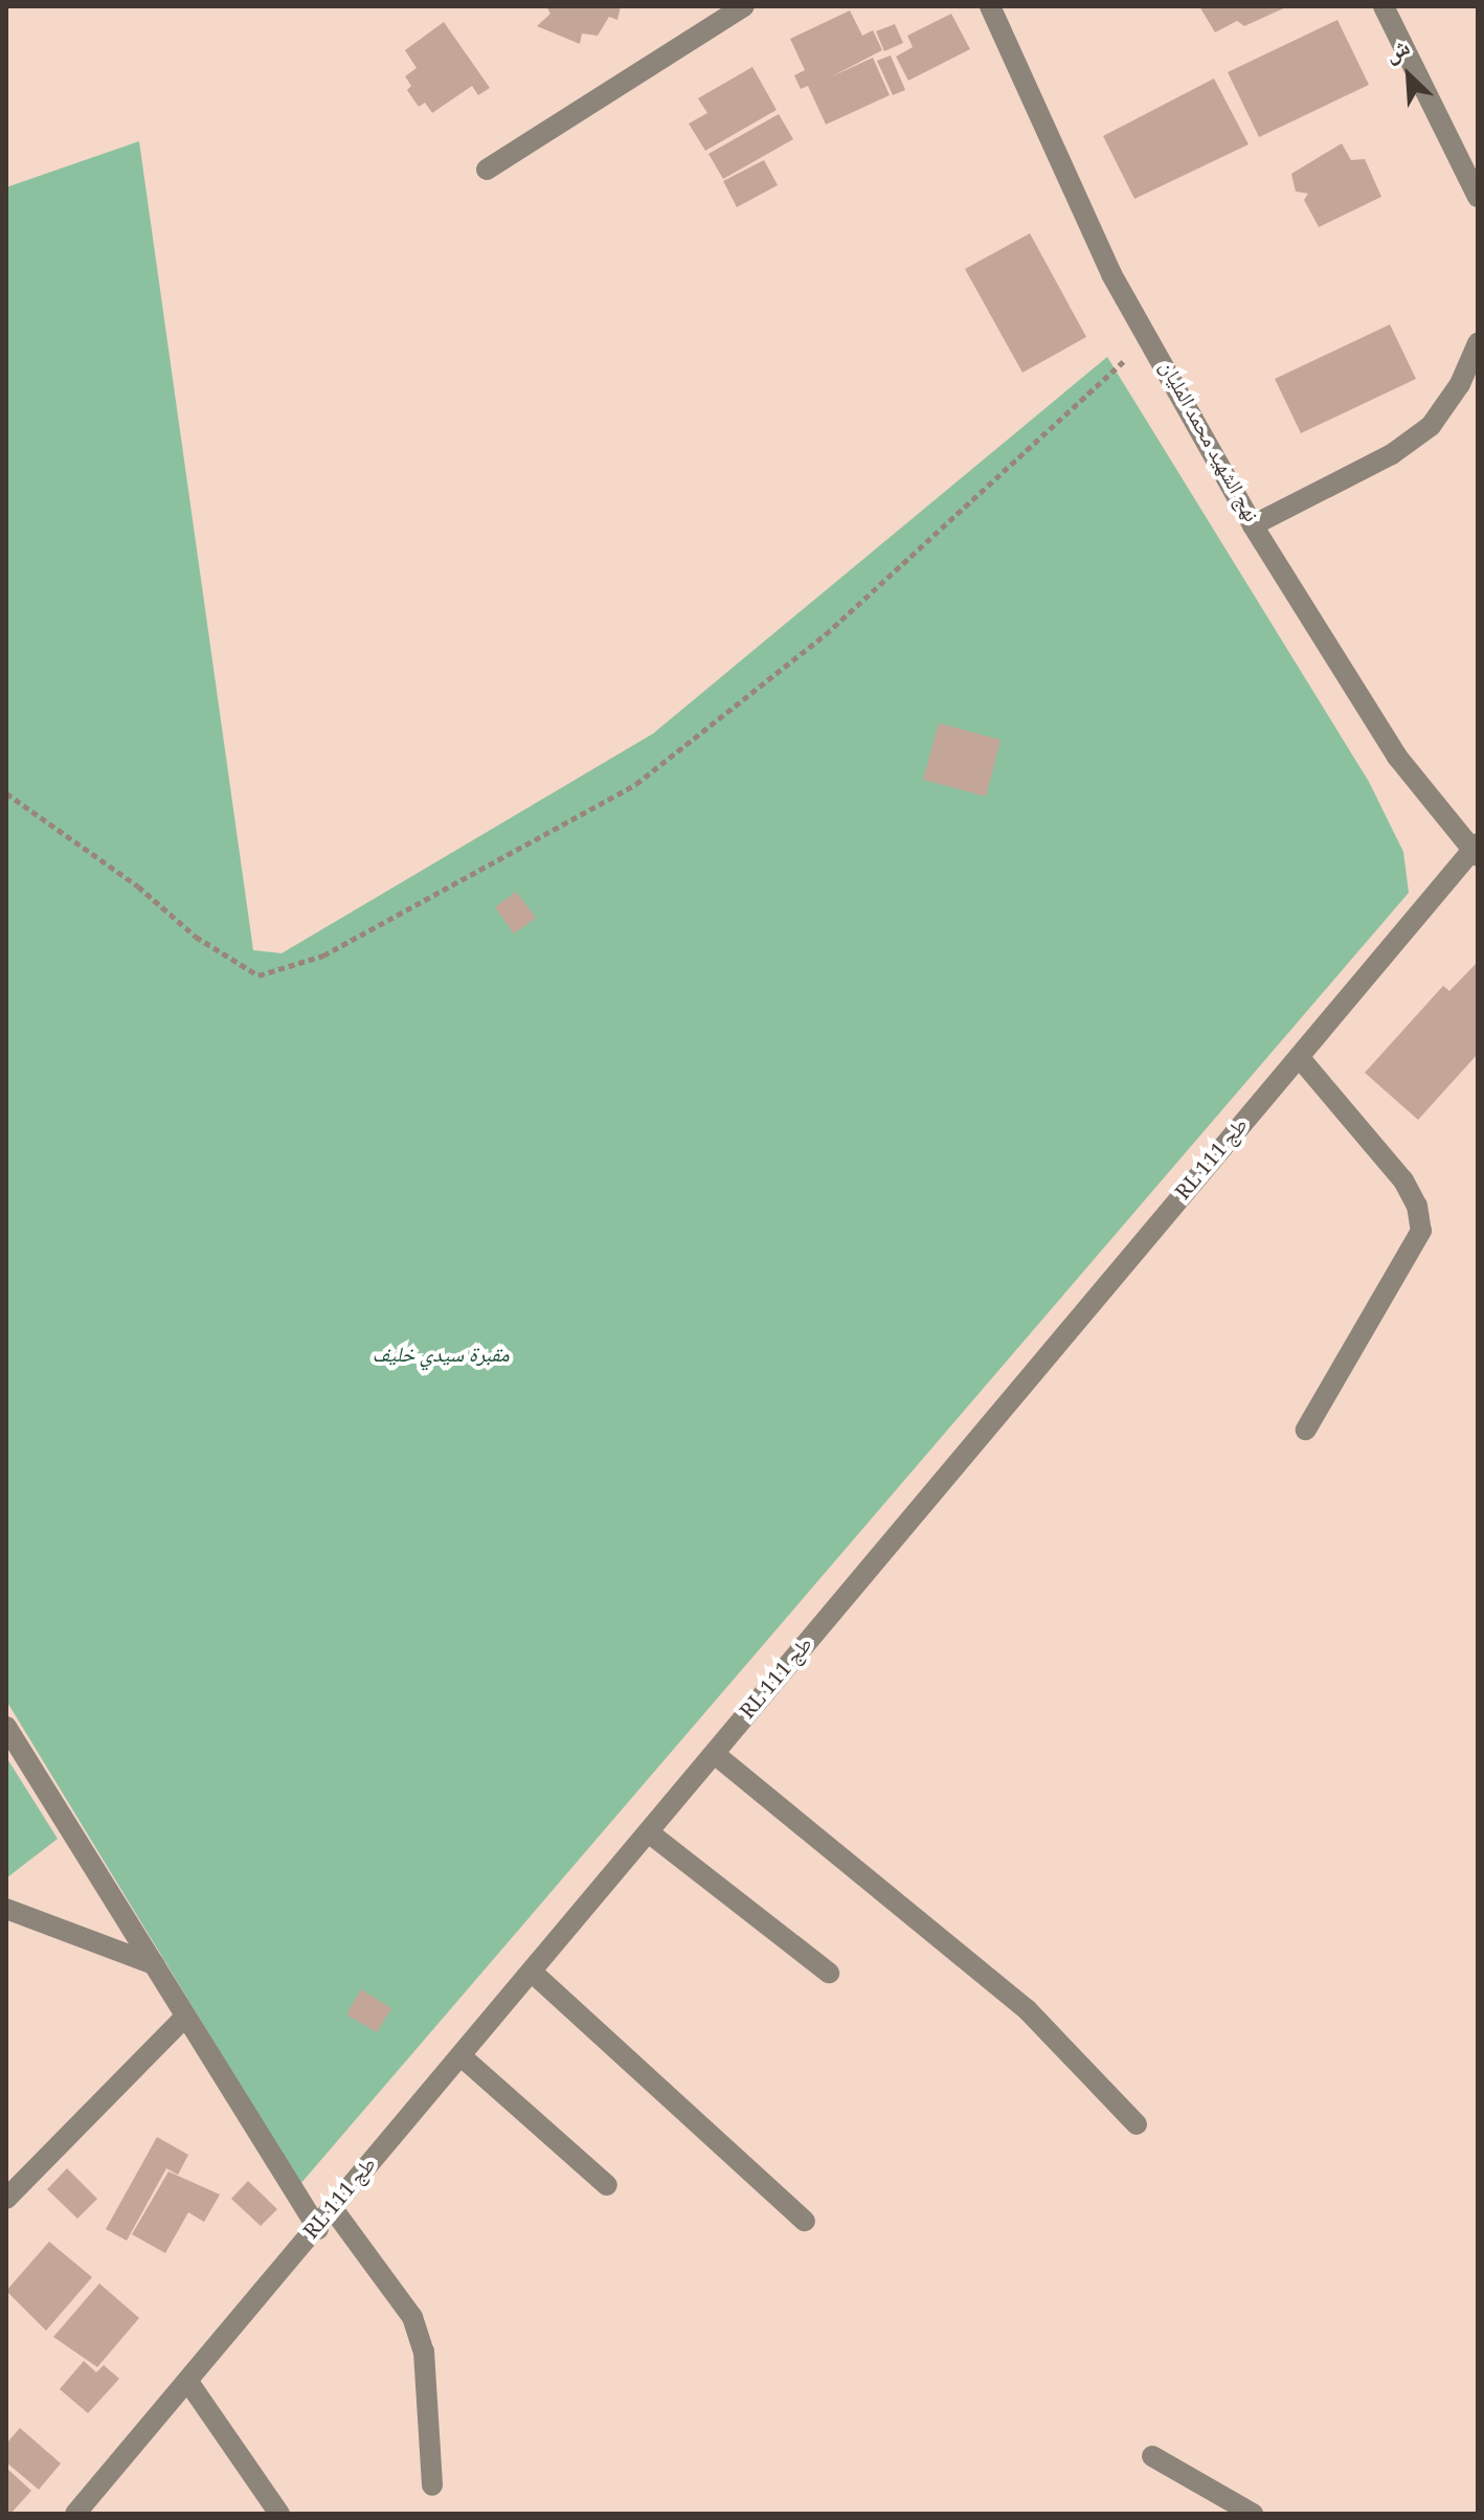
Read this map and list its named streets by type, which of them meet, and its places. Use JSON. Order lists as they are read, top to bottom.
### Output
{
  "streets": {
    "street": ["نهج الشهيد محمد المليان", "RL طج 111"]
  },
  "crossings": [
    ["نهج الشهيد محمد المليان", "RL طج 111"]
  ],
  "parks": ["مقبرة سيدي خليف"],
  "north": "top left"
}
